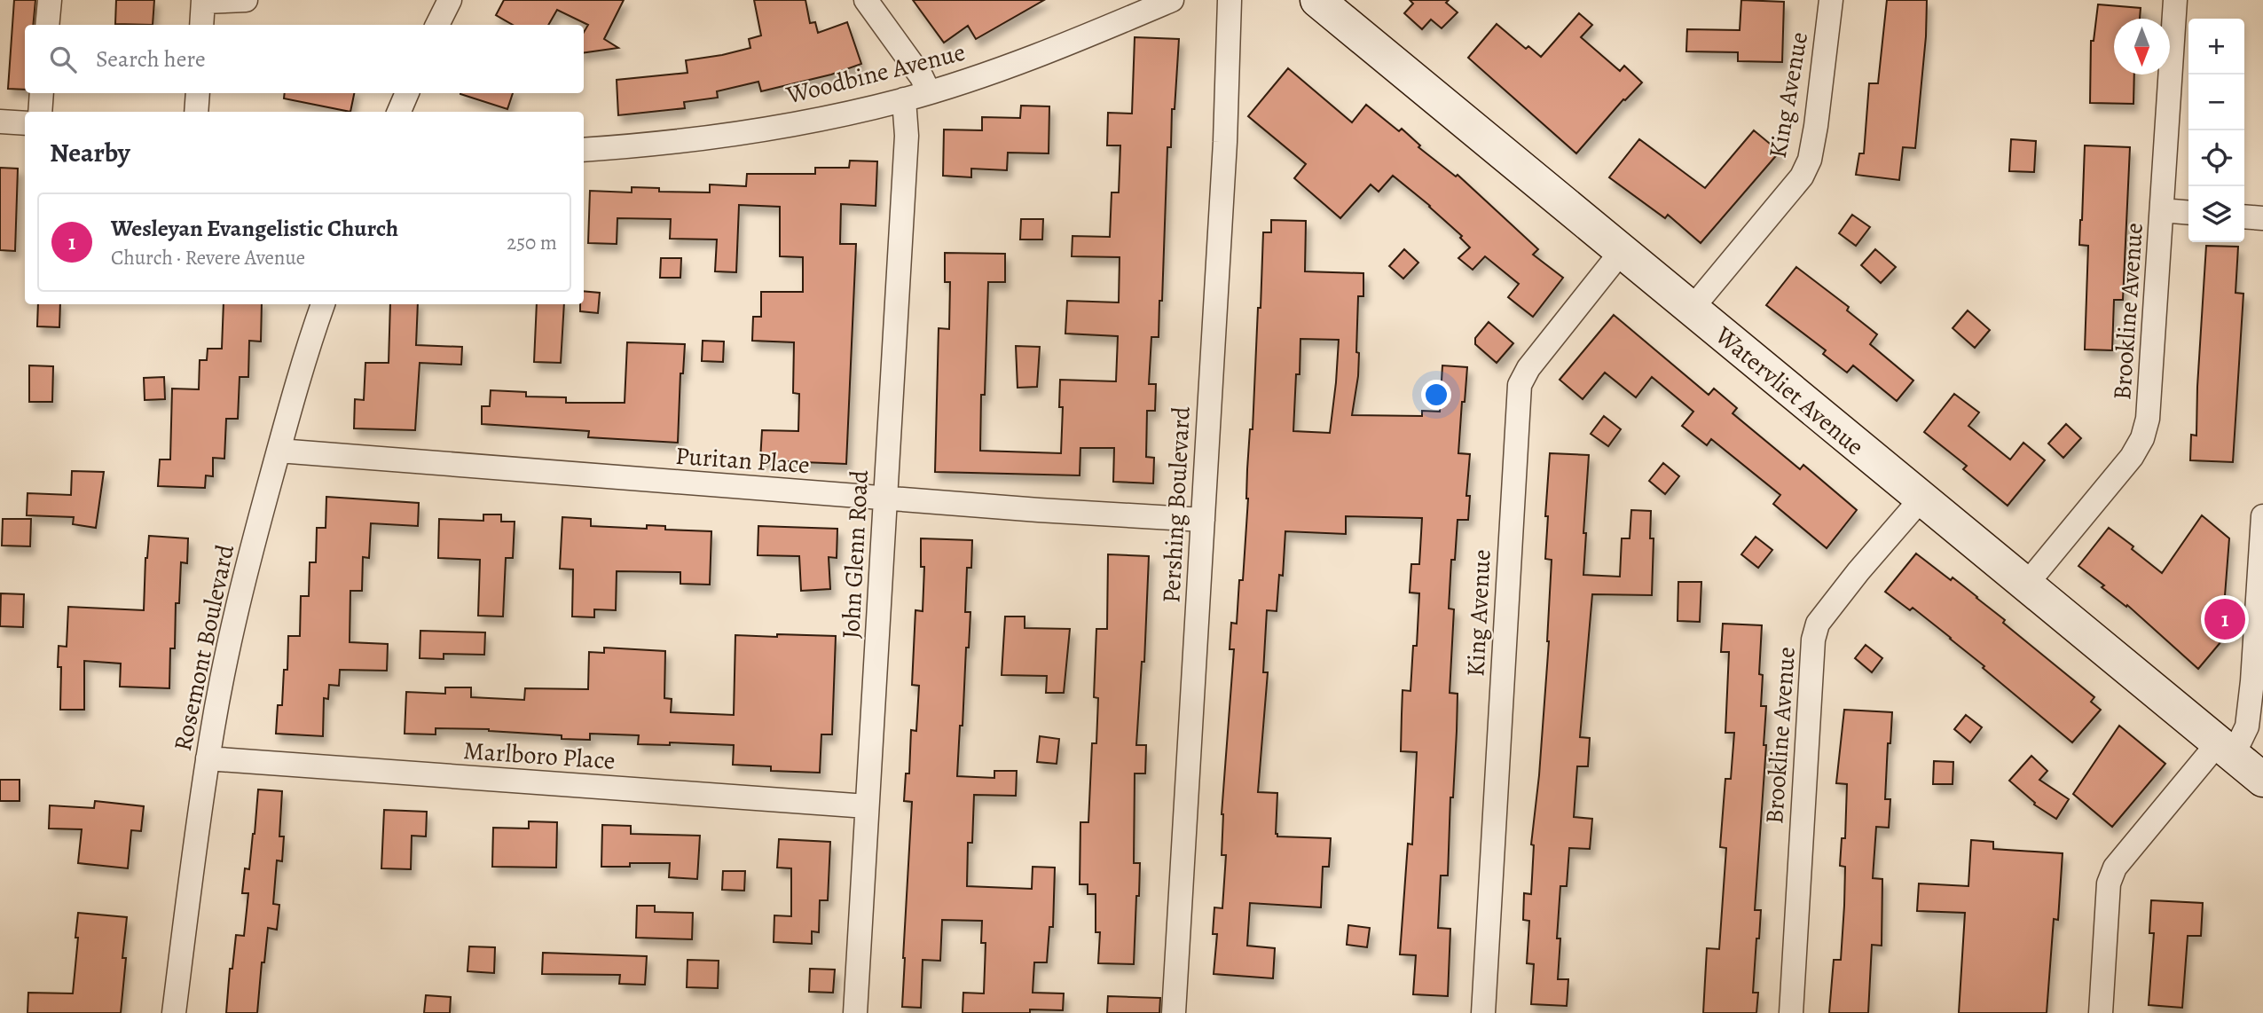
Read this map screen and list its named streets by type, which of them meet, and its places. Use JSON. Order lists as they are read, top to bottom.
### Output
{
  "streets": {
    "street": [
      "Woodbine Avenue",
      "King Avenue",
      "Brookline Avenue",
      "Watervliet Avenue",
      "Puritan Place",
      "Pershing Boulevard",
      "John Glenn Road",
      "Rosemont Boulevard",
      "Marlboro Place"
    ]
  },
  "crossings": [
    ["Woodbine Avenue", "John Glenn Road"],
    ["King Avenue", "Watervliet Avenue"],
    ["Brookline Avenue", "Watervliet Avenue"],
    ["Puritan Place", "Pershing Boulevard"],
    ["Puritan Place", "John Glenn Road"],
    ["Puritan Place", "Rosemont Boulevard"],
    ["John Glenn Road", "Marlboro Place"],
    ["Rosemont Boulevard", "Marlboro Place"]
  ],
  "north": "bottom",
  "page": {
    "map_buttons": ["+", "−"],
    "search": "Search here",
    "heading": "Nearby",
    "list": [
      {
        "mark": "1",
        "name": "Wesleyan Evangelistic Church",
        "note": "Church · Revere Avenue",
        "value": "250 m"
      }
    ],
    "pins": "1"
  }
}
